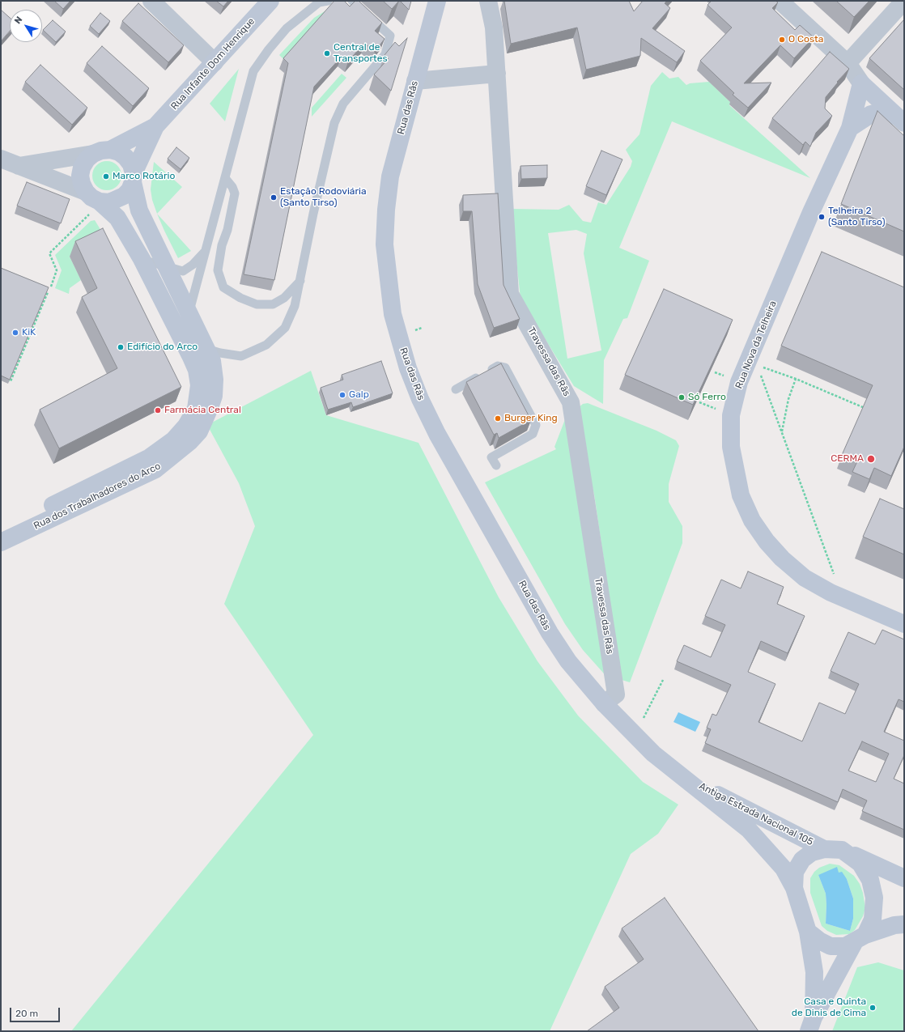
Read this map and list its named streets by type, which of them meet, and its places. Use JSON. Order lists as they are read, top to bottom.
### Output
{
  "streets": {
    "street": [
      "Rua Infante Dom Henrique",
      "Rua das Rãs",
      "Rua Nova da Telheira",
      "Travessa das Rãs",
      "Rua dos Trabalhadores do Arco",
      "Antiga Estrada Nacional 105"
    ]
  },
  "crossings": [
    ["Rua das Rãs", "Travessa das Rãs"],
    ["Rua das Rãs", "Antiga Estrada Nacional 105"],
    ["Travessa das Rãs", "Antiga Estrada Nacional 105"]
  ],
  "places": [
    "O Costa",
    "Central de Transportes",
    "Marco Rotário",
    "Estação Rodoviária (Santo Tirso)",
    "Telheira 2 (Santo Tirso)",
    "KiK",
    "Edifício do Arco",
    "Galp",
    "Só Ferro",
    "Farmácia Central",
    "Burger King",
    "CERMA",
    "Casa e Quinta de Dinis de Cima"
  ],
  "scale_bar": "20 m",
  "north": "top left"
}
